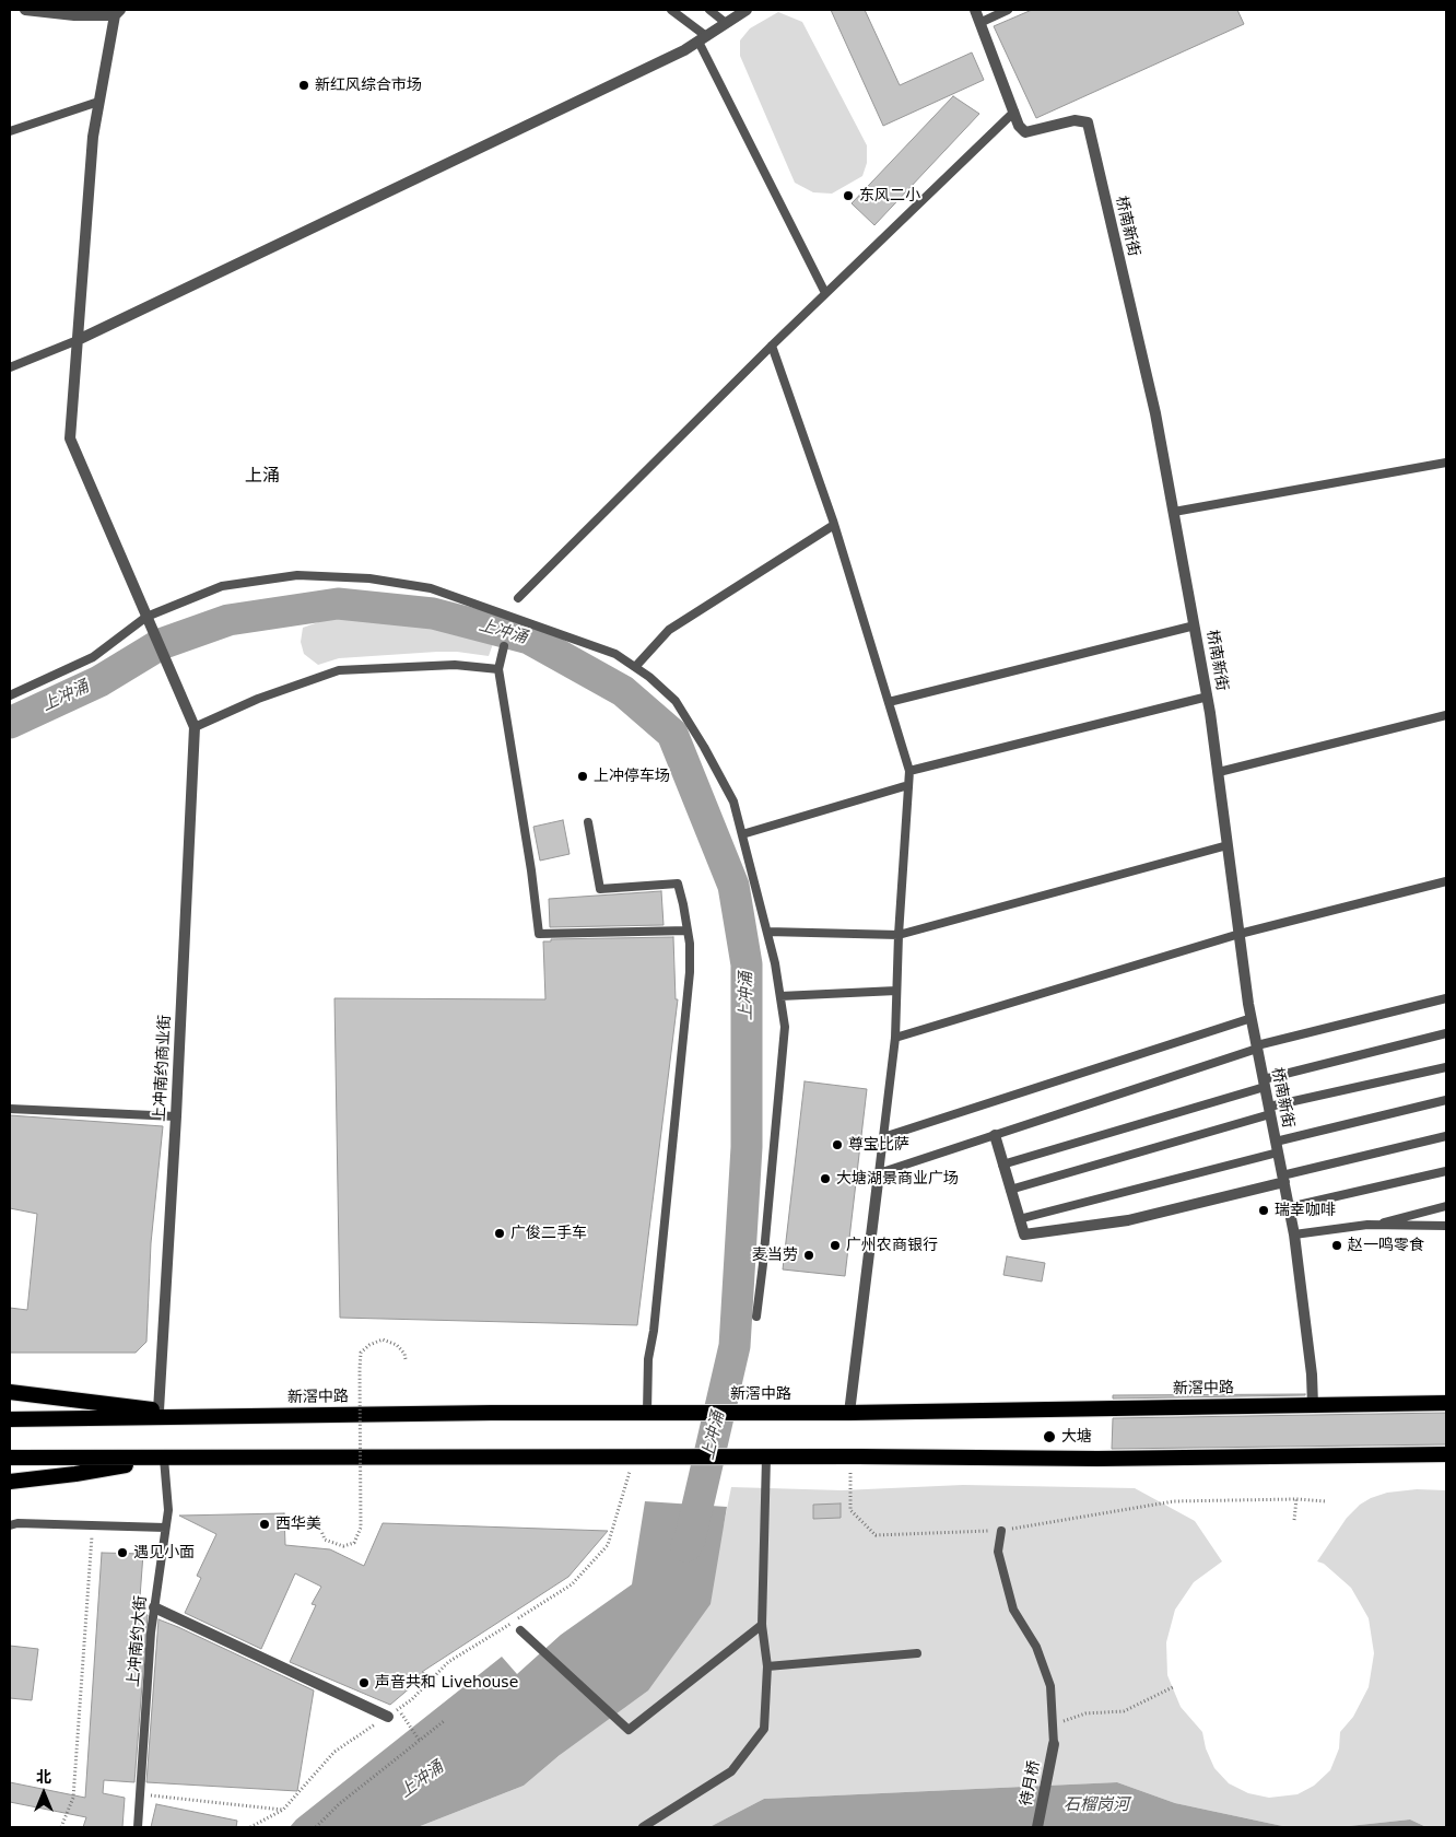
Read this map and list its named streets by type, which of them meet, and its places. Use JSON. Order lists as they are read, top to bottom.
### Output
{
  "streets": {
    "highway": ["新滘中路"],
    "street": ["桥南新街", "上冲南约商业街", "待月桥"],
    "lane": ["上冲南约大街"]
  },
  "crossings": [
    ["桥南新街", "新滘中路"]
  ],
  "districts": ["上涌"],
  "water": ["上冲涌", "石榴岗河"],
  "places": [
    "新红风综合市场",
    "东风二小",
    "上冲停车场",
    "尊宝比萨",
    "大塘湖景商业广场",
    "瑞幸咖啡",
    "广俊二手车",
    "广州农商银行",
    "赵一鸣零食",
    "麦当劳",
    "大塘",
    "西华美",
    "遇见小面",
    "声音共和 Livehouse"
  ],
  "north": "top"
}
